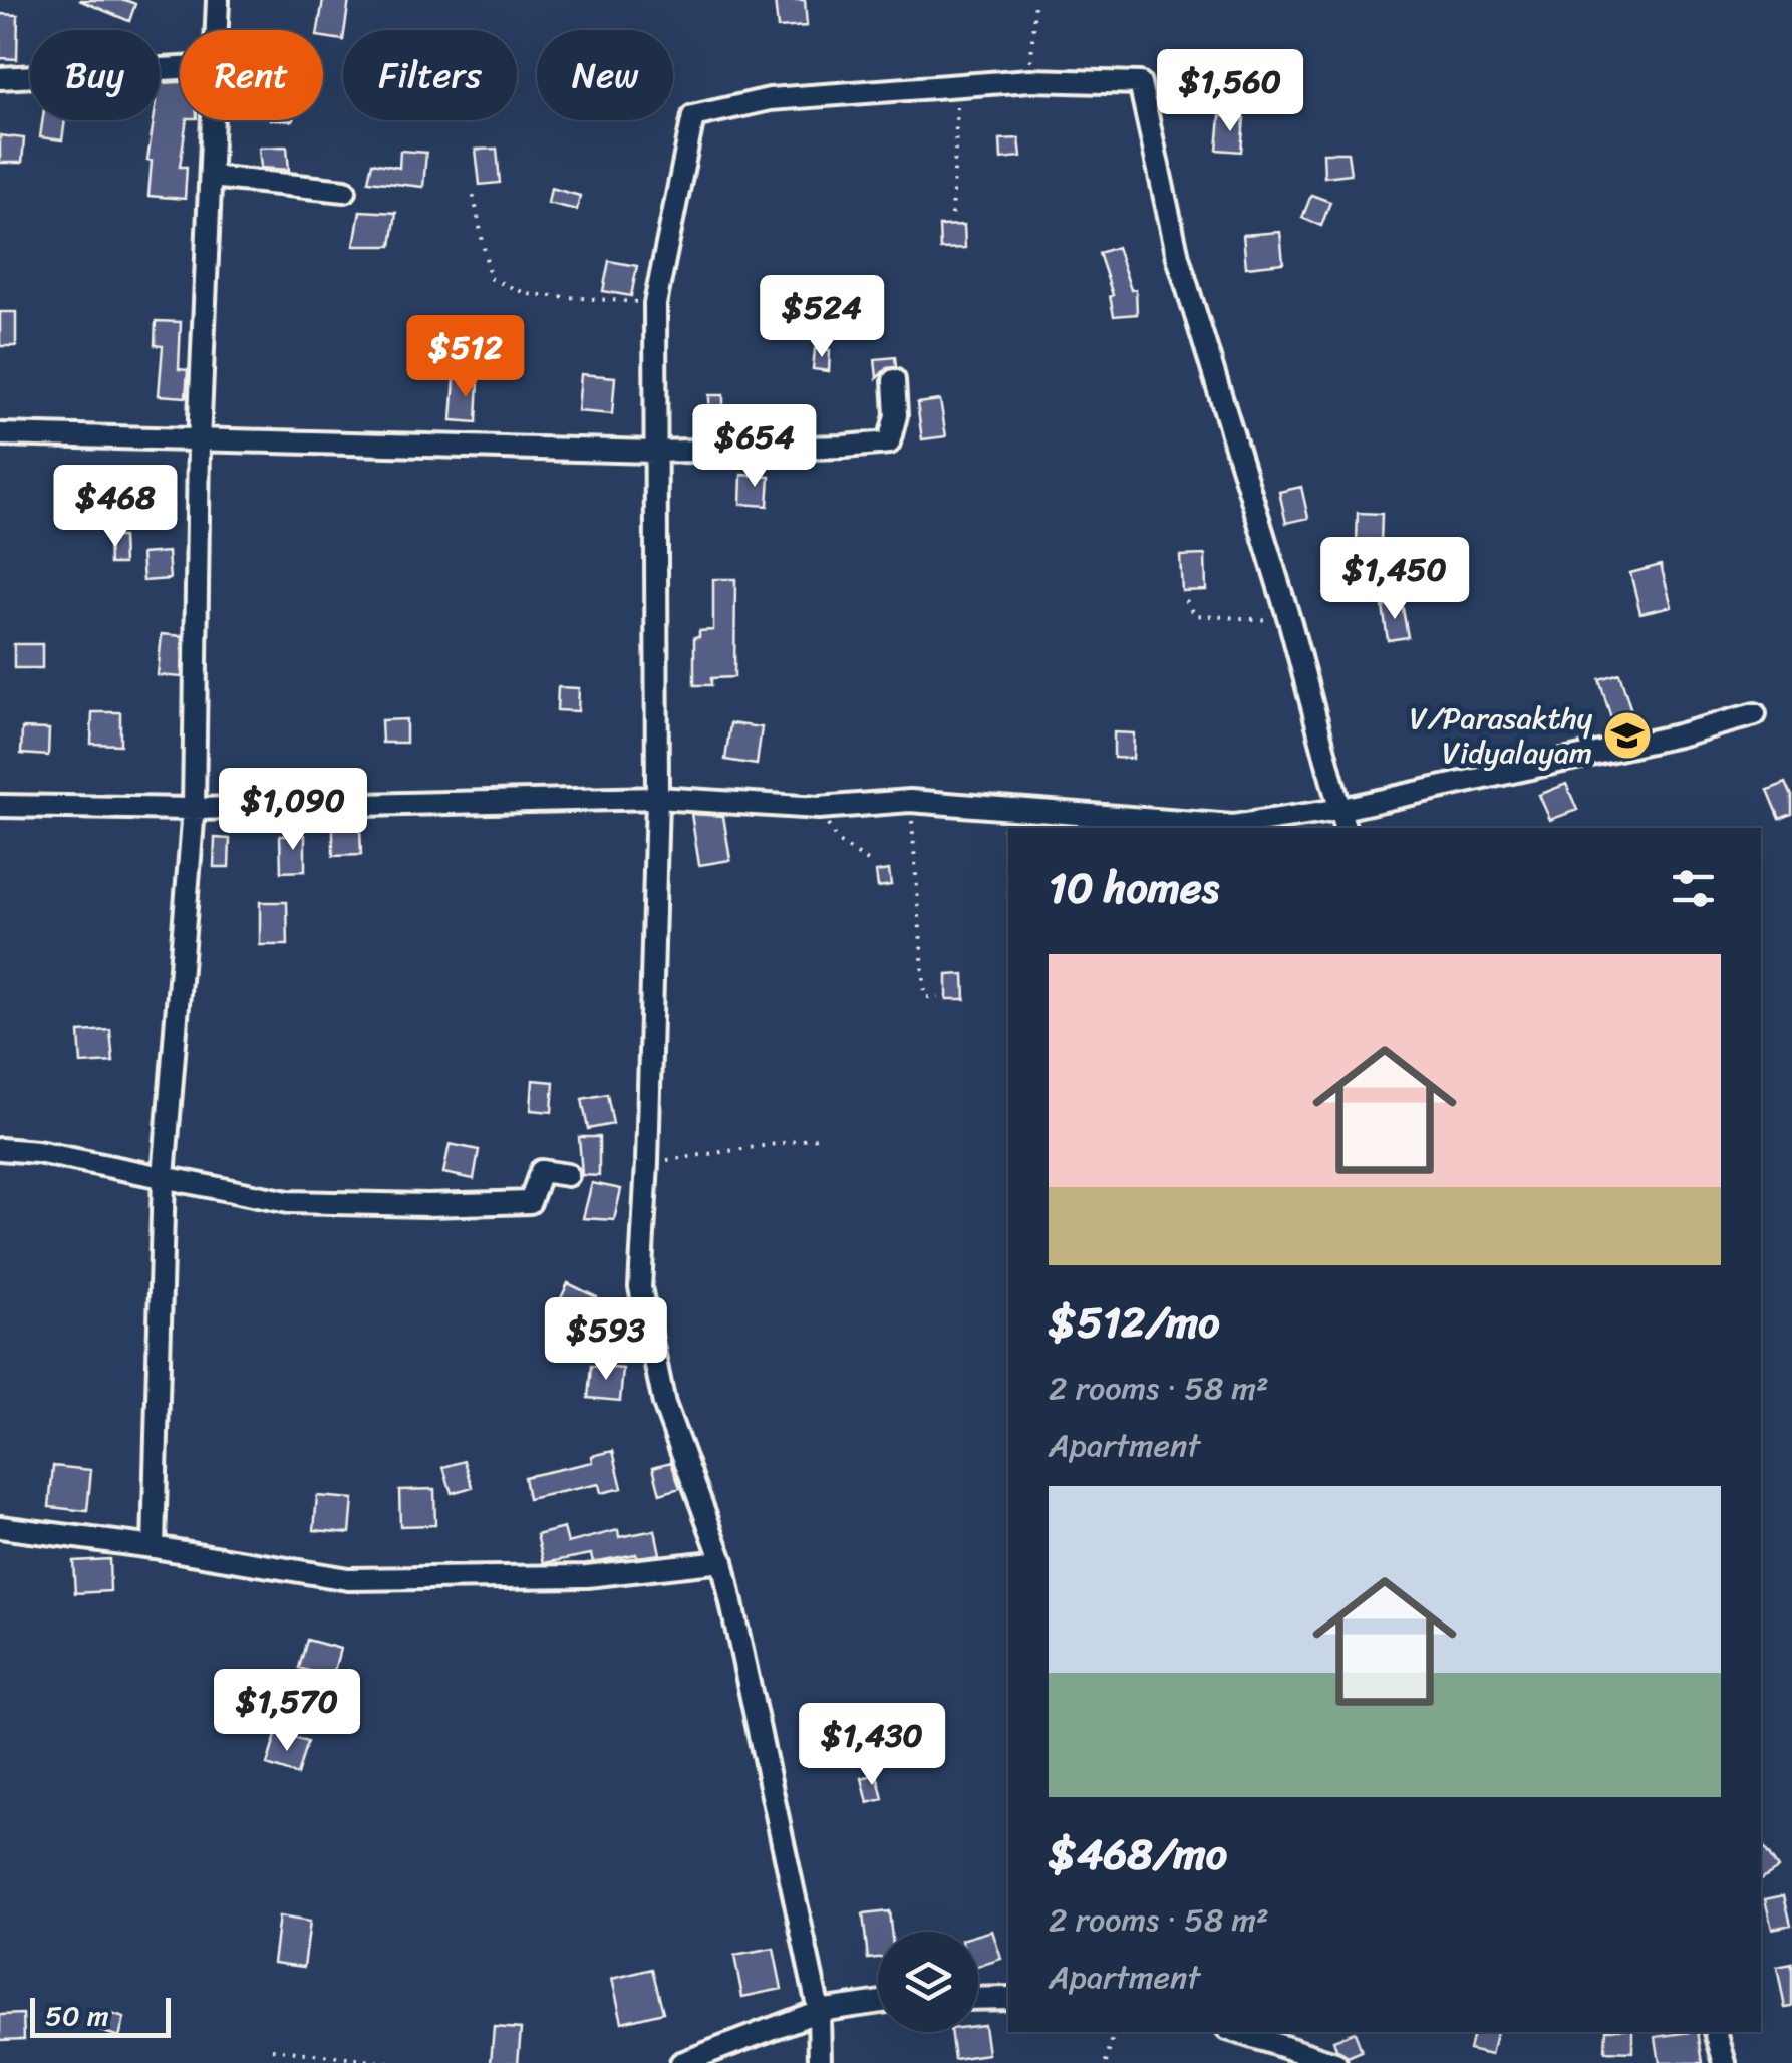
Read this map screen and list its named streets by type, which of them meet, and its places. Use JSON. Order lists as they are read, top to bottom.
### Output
{
  "places": {
    "school or university": ["V/Parasakthy Vidyalayam"]
  },
  "scale_bar": "50 m",
  "page": {
    "chip": [
      "Buy",
      "Rent",
      "Filters",
      "New"
    ],
    "price": [
      "$1,560",
      "$524",
      "$512",
      "$654",
      "$468",
      "$1,450",
      "$1,090",
      "$593",
      "$1,570",
      "$1,430"
    ],
    "heading": "10 homes",
    "list": [
      {
        "name": "$512/mo",
        "note": "2 rooms · 58 m² · Apartment"
      },
      {
        "name": "$468/mo",
        "note": "2 rooms · 58 m² · Apartment"
      }
    ],
    "scale": "50 m"
  }
}
